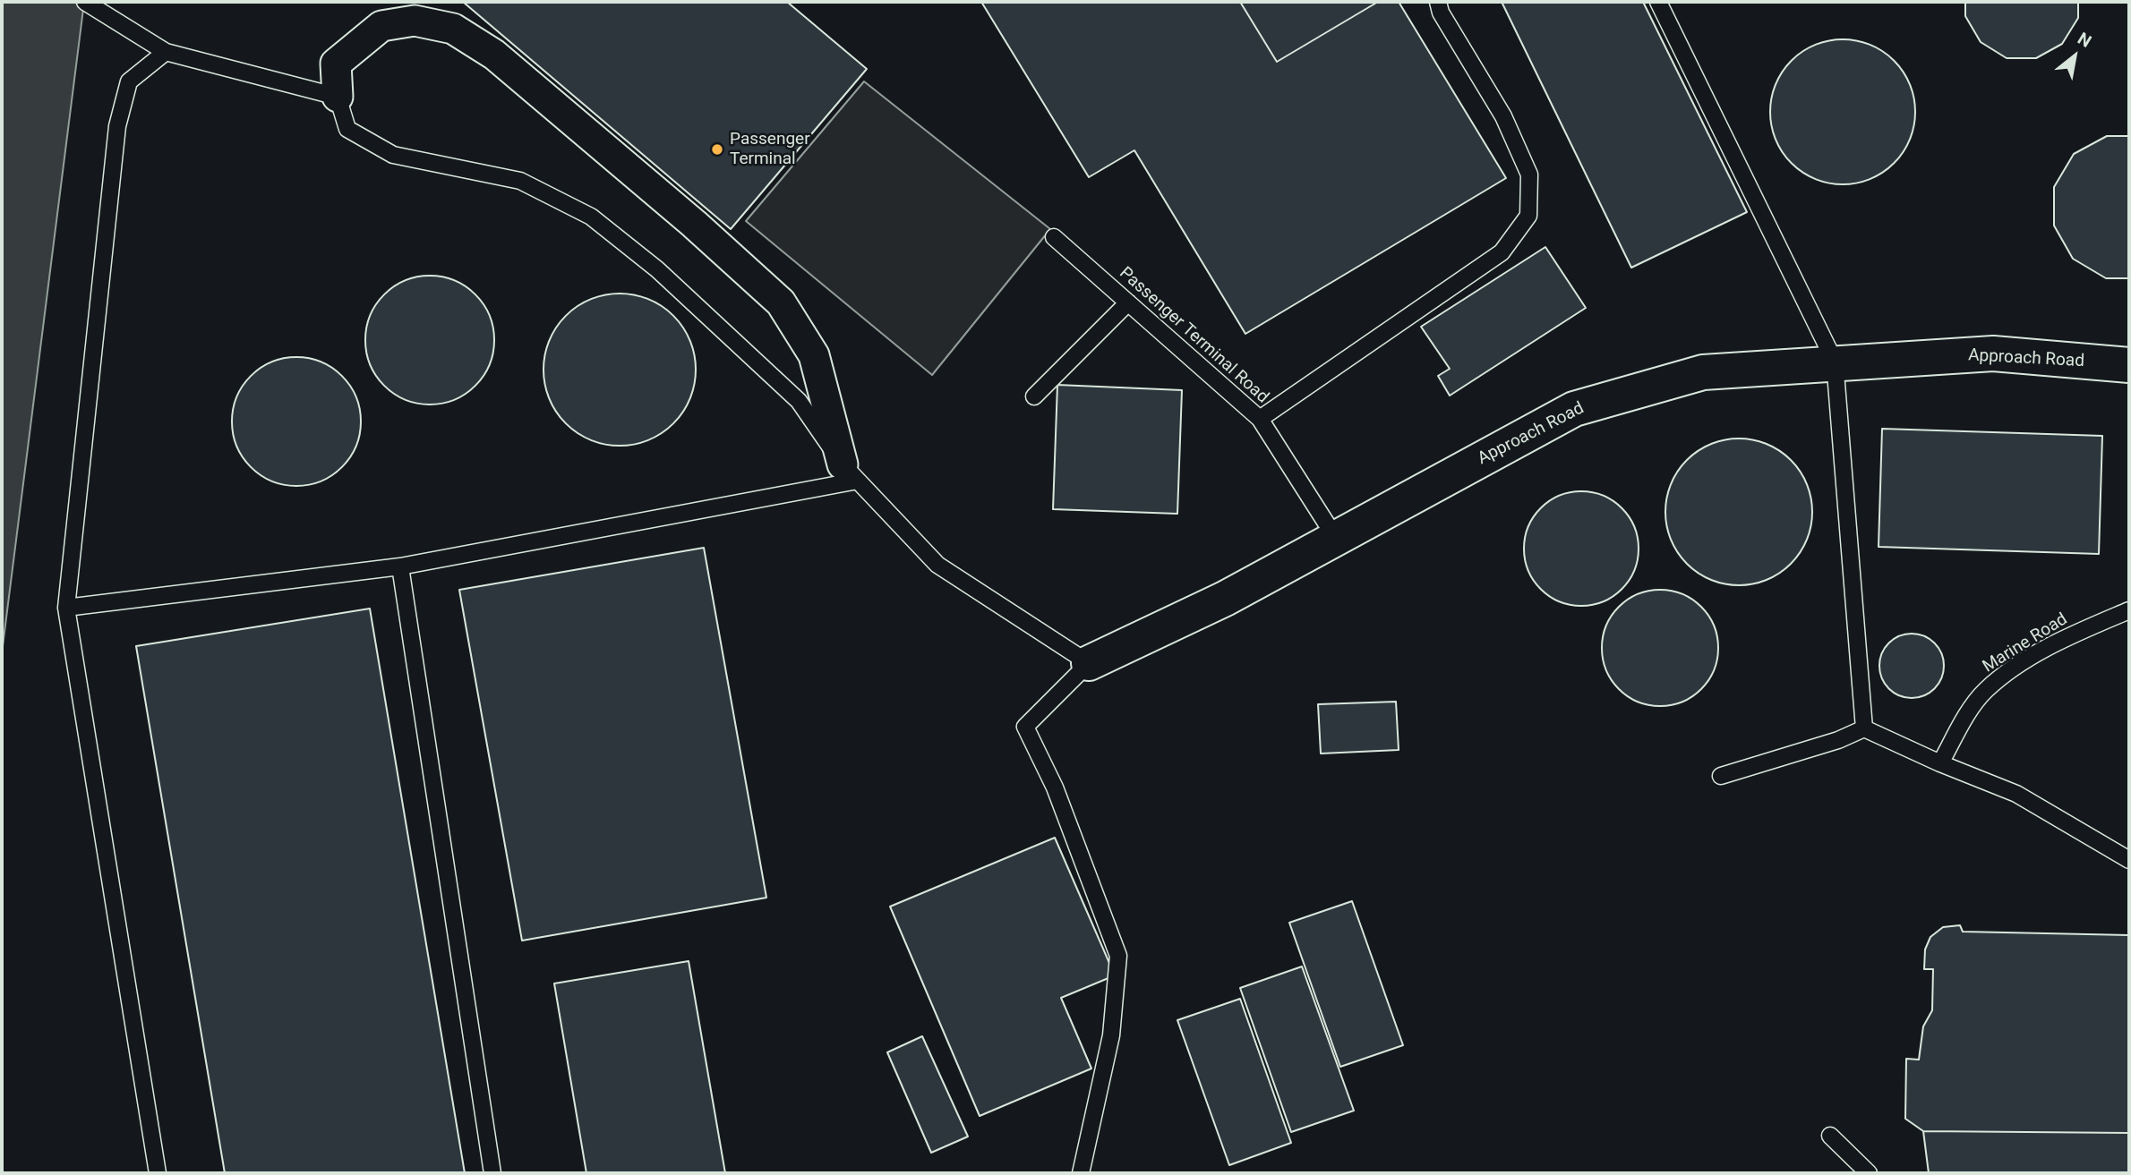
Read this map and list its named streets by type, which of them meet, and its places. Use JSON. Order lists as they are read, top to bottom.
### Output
{
  "streets": {
    "main road": ["Approach Road"],
    "lane": ["Passenger Terminal Road", "Marine Road"]
  },
  "crossings": [
    ["Passenger Terminal Road", "Approach Road"]
  ],
  "places": ["Passenger Terminal"],
  "north": "top right"
}
